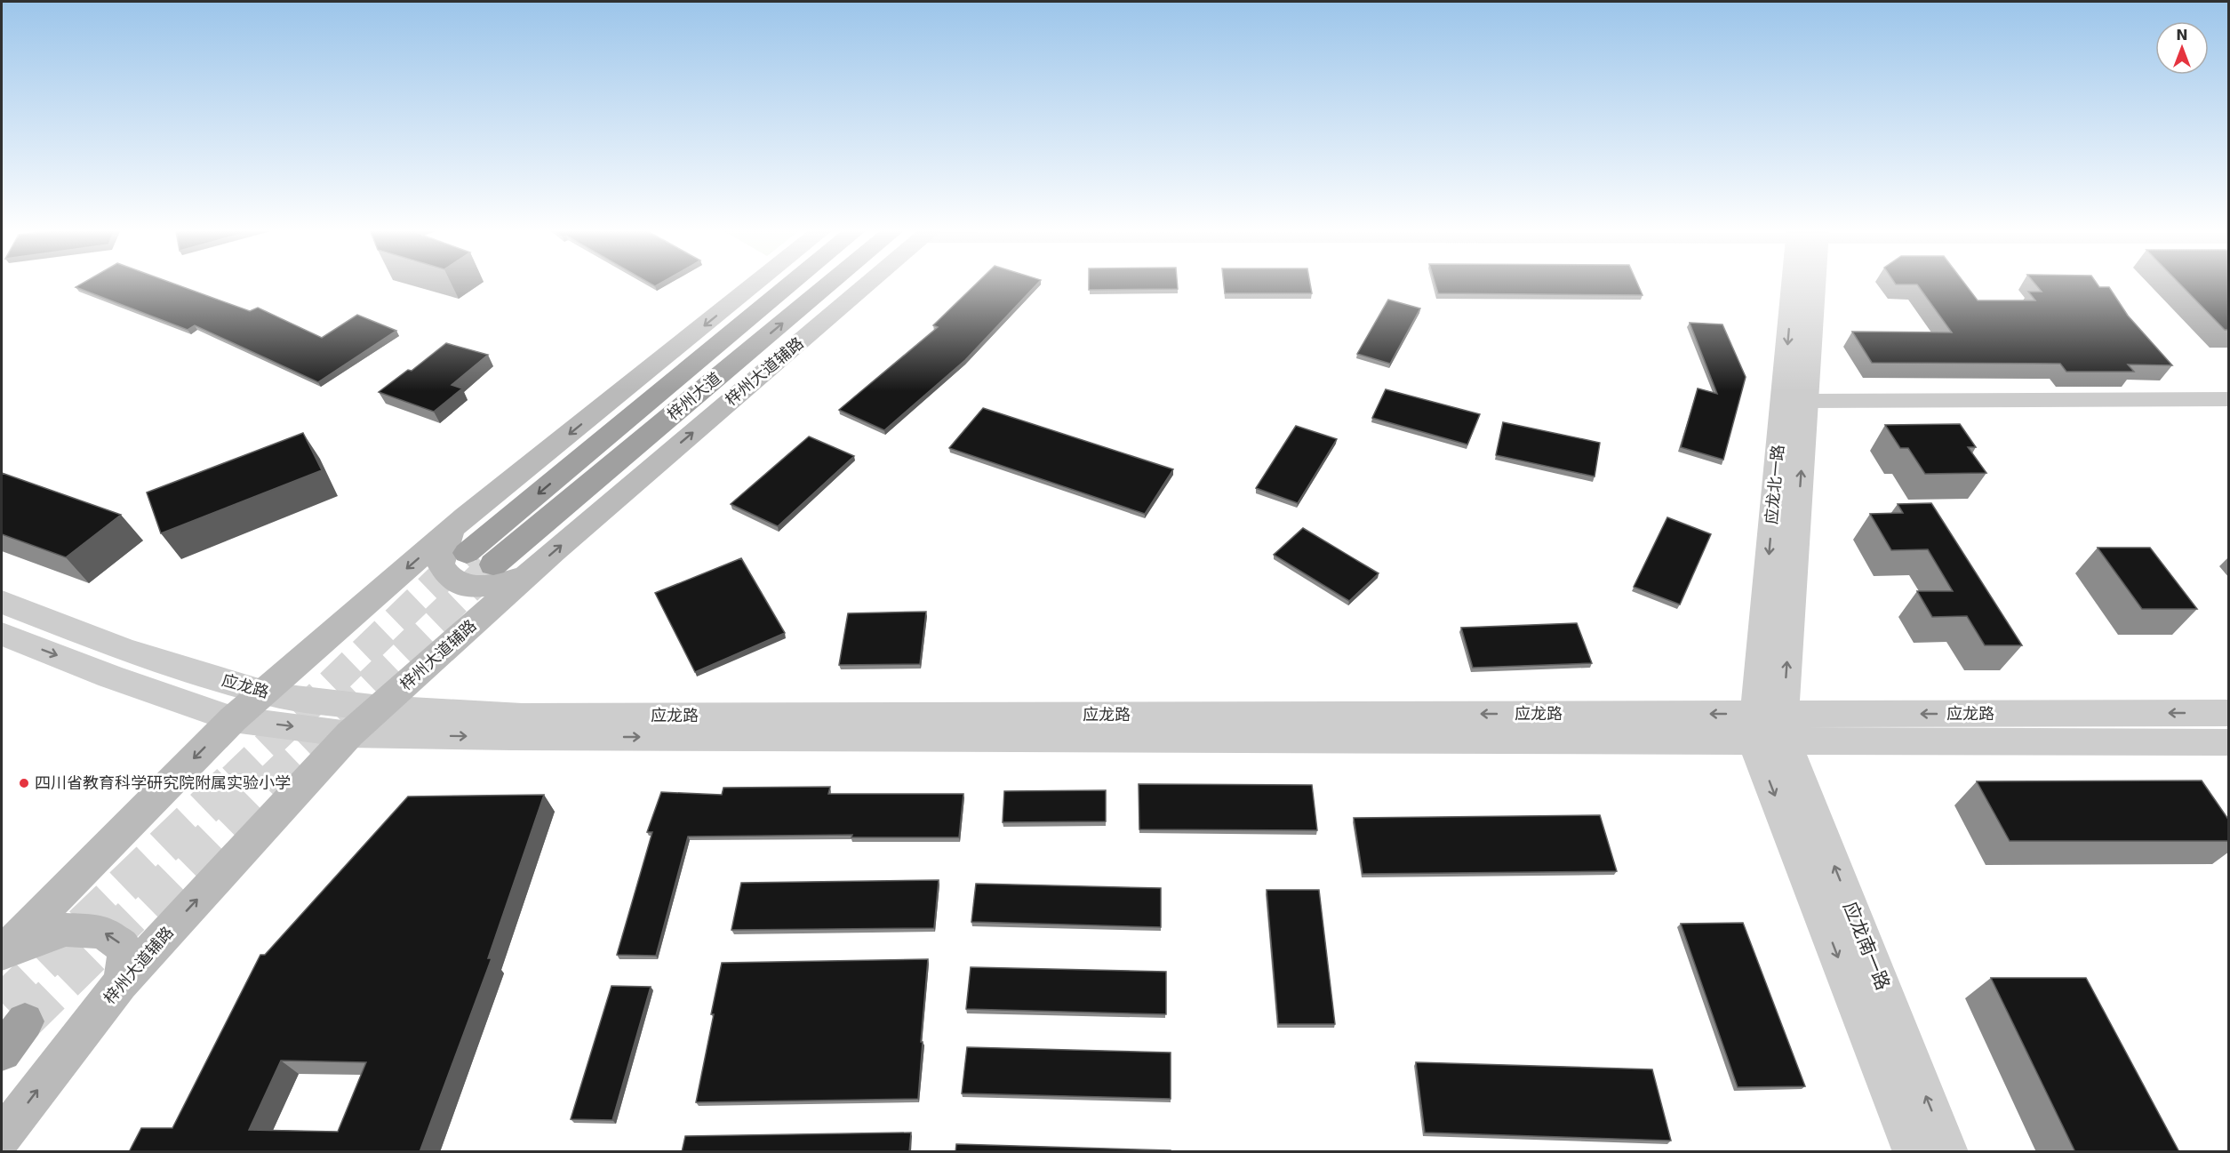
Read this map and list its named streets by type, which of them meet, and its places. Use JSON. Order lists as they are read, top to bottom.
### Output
{
  "streets": {
    "highway": ["梓州大道"],
    "main road": ["梓州大道辅路"],
    "street": ["应龙北一路", "应龙路", "应龙南一路"]
  },
  "crossings": [
    ["梓州大道辅路", "应龙路"],
    ["应龙北一路", "应龙路"],
    ["应龙北一路", "应龙南一路"],
    ["应龙路", "应龙南一路"]
  ],
  "places": ["四川省教育科学研究院附属实验小学"],
  "north": "top"
}
